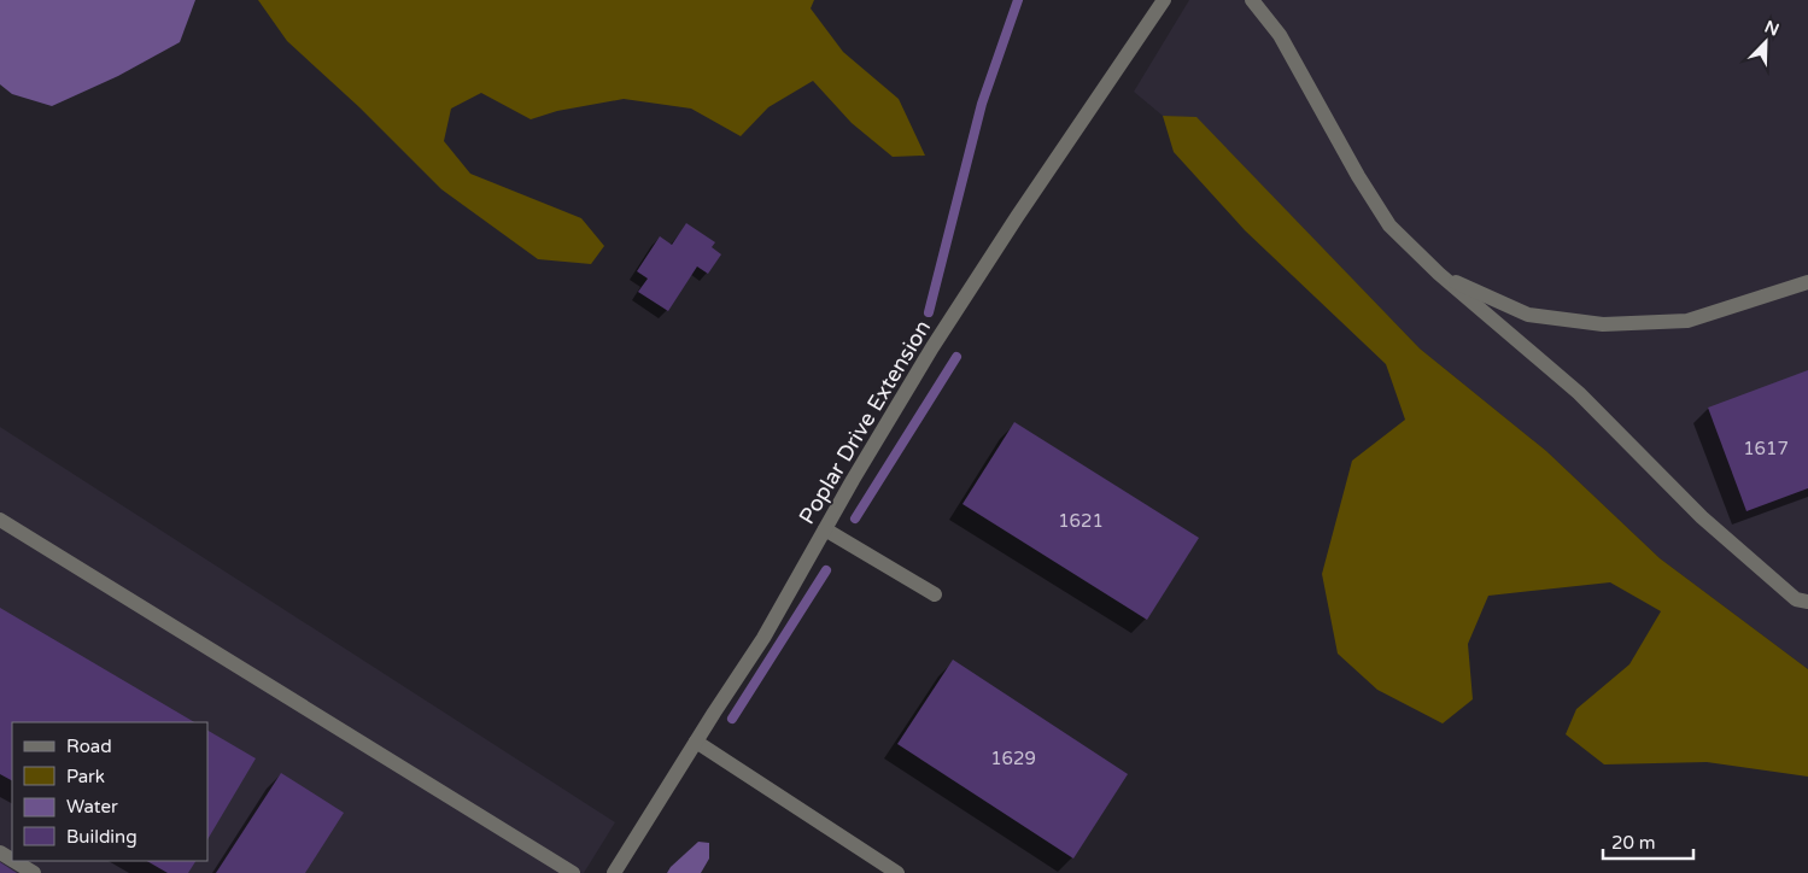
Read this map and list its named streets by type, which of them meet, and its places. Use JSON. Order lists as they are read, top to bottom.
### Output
{
  "streets": {
    "street": ["Poplar Drive Extension"]
  },
  "house_numbers": ["1617", "1621", "1629"],
  "legend": [
    "Road",
    "Park",
    "Water",
    "Building"
  ],
  "scale_bar": "20 m",
  "north": "top right"
}
